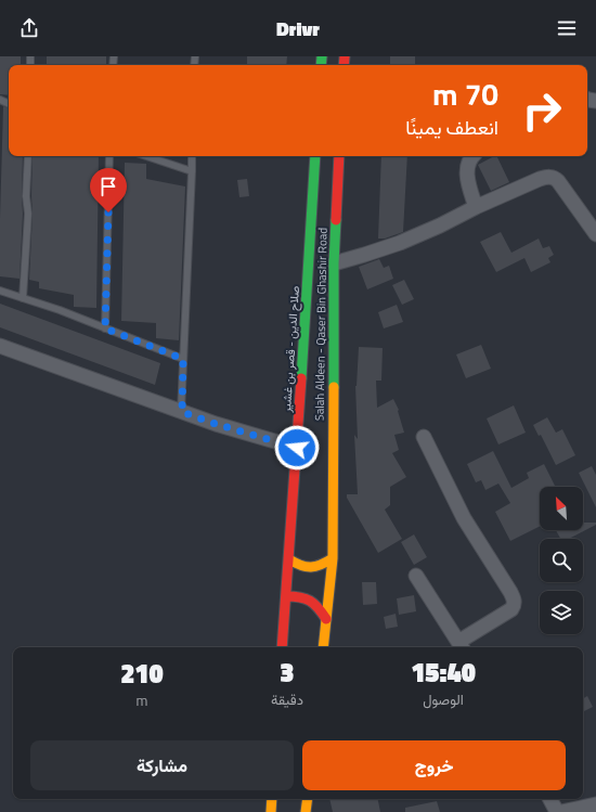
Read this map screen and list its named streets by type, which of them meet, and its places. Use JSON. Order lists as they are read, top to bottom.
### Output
{
  "streets": {
    "highway": ["Salah Aldeen - Qaser Bin Ghashir Road", "صلاح الدين - قصر بن غشير"]
  },
  "north": "top left",
  "page": {
    "header": "Drivr",
    "turn": ["70 m", "انعطف يمينًا"],
    "eta": [
      "15:40",
      "الوصول",
      "3",
      "دقيقة",
      "210",
      "m"
    ],
    "buttons": ["خروج", "مشاركة"]
  }
}
